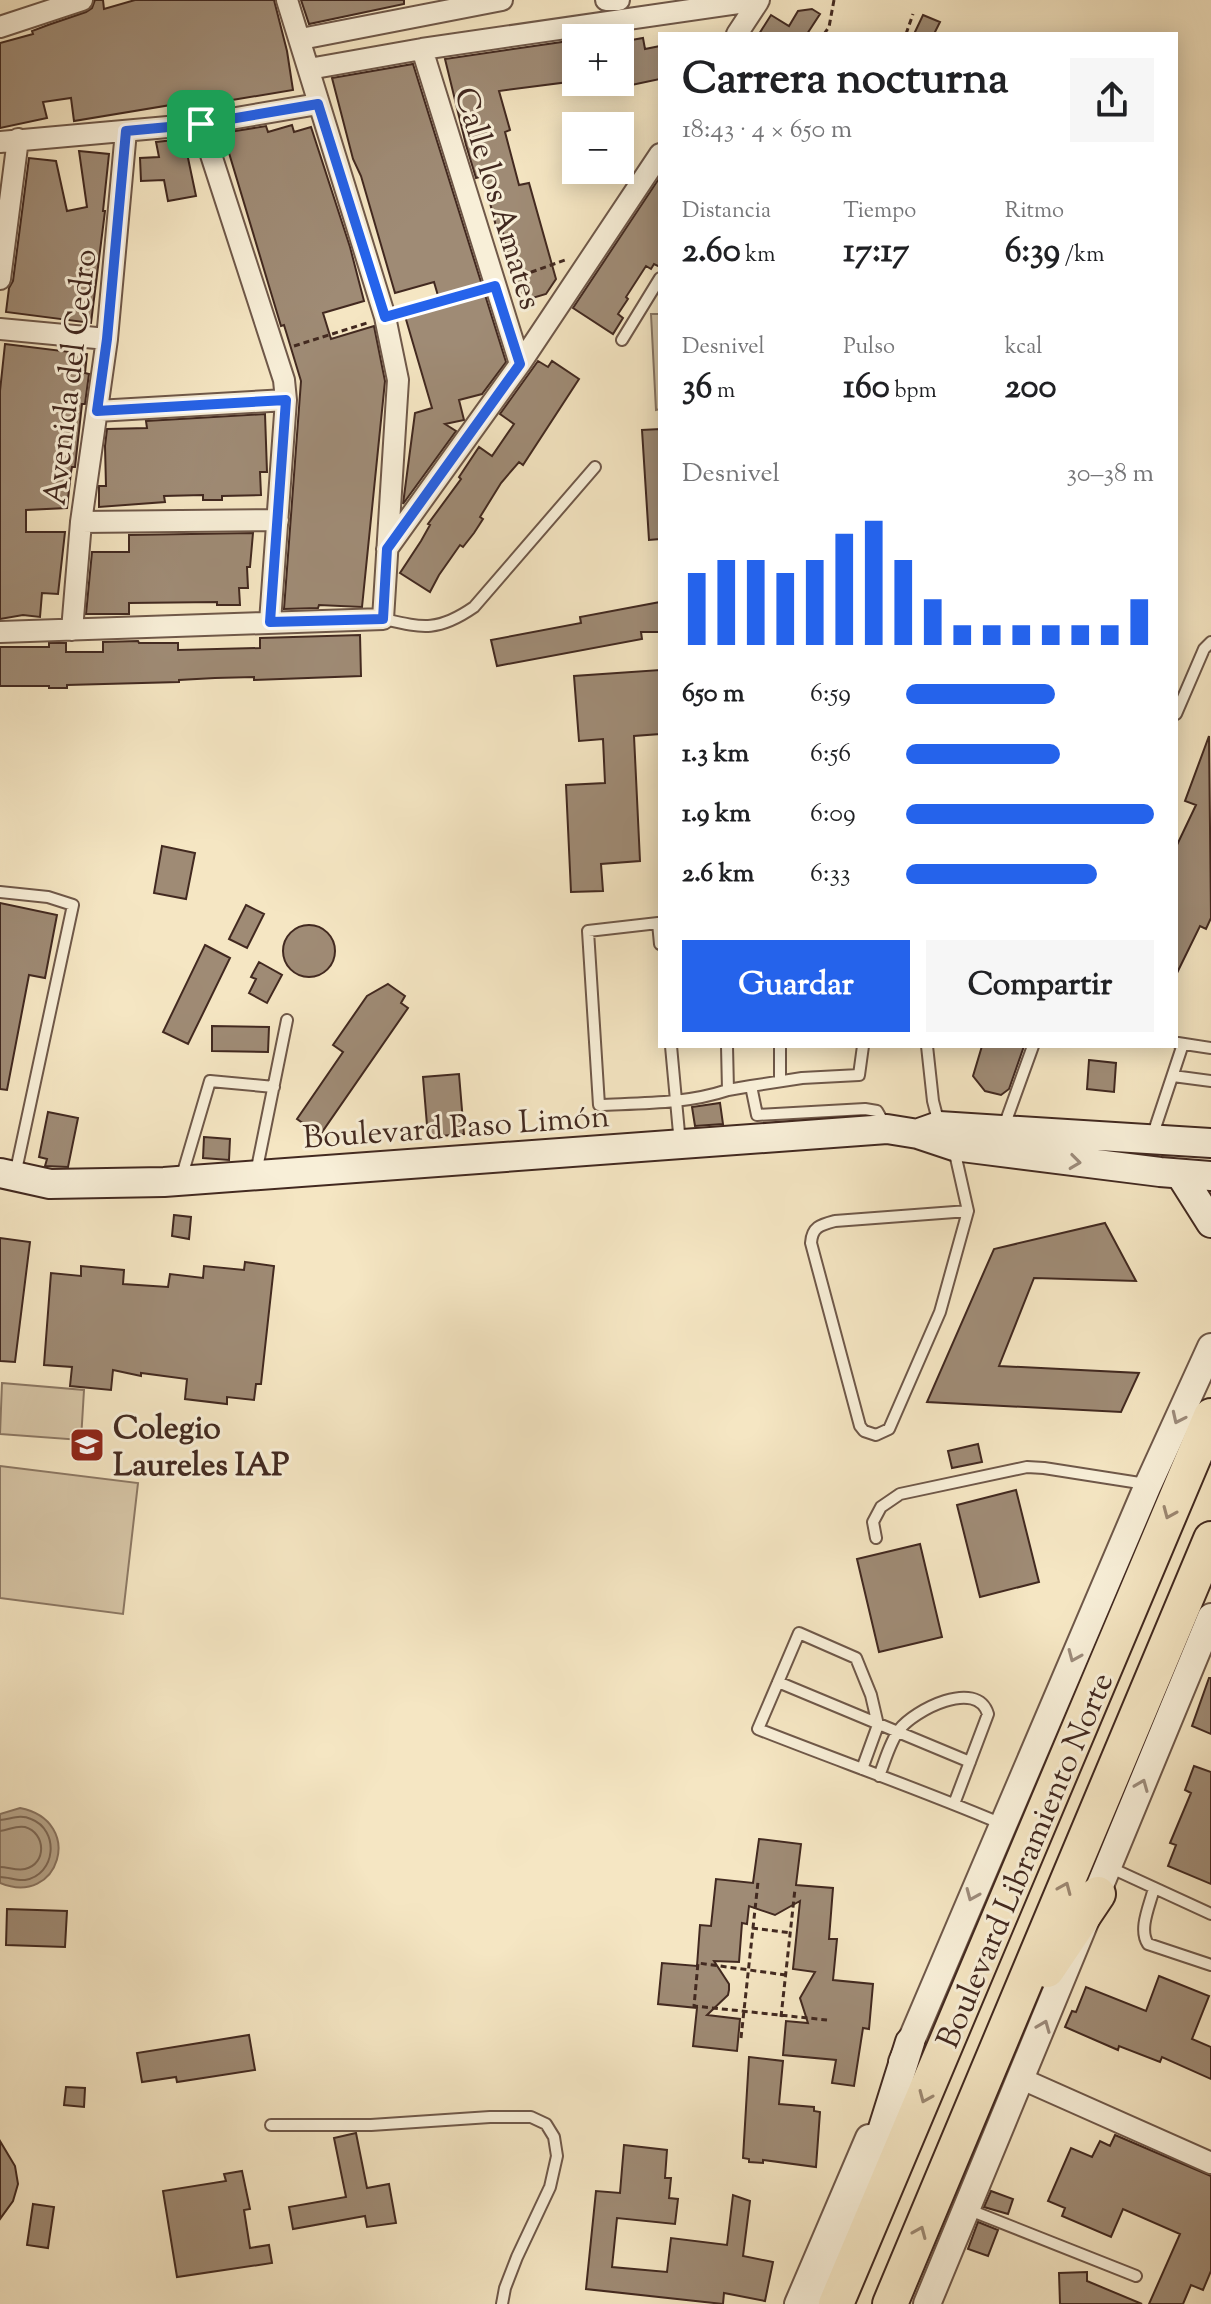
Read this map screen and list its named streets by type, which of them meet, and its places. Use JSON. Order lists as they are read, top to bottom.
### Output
{
  "streets": {
    "highway": ["Boulevard Libramiento Norte"],
    "main road": ["Boulevard Paso Limón"],
    "street": ["Calle los Amates", "Avenida del Cedro"]
  },
  "places": {
    "school or university": ["Colegio Laureles IAP"]
  },
  "page": {
    "map_buttons": ["+", "−"],
    "heading": ["Carrera nocturna", "18:43 · 4 × 650 m"],
    "stats": [
      ["Distancia", "2.60 km"],
      ["Tiempo", "17:17"],
      ["Ritmo", "6:39 /km"],
      ["Desnivel", "36 m"],
      ["Pulso", "160 bpm"],
      ["kcal", "200"]
    ],
    "chart": ["Desnivel", "30–38 m"],
    "list": [
      {
        "name": "650 m",
        "note": "6:59"
      },
      {
        "name": "1.3 km",
        "note": "6:56"
      },
      {
        "name": "1.9 km",
        "note": "6:09"
      },
      {
        "name": "2.6 km",
        "note": "6:33"
      }
    ],
    "buttons": ["Guardar", "Compartir"]
  }
}
